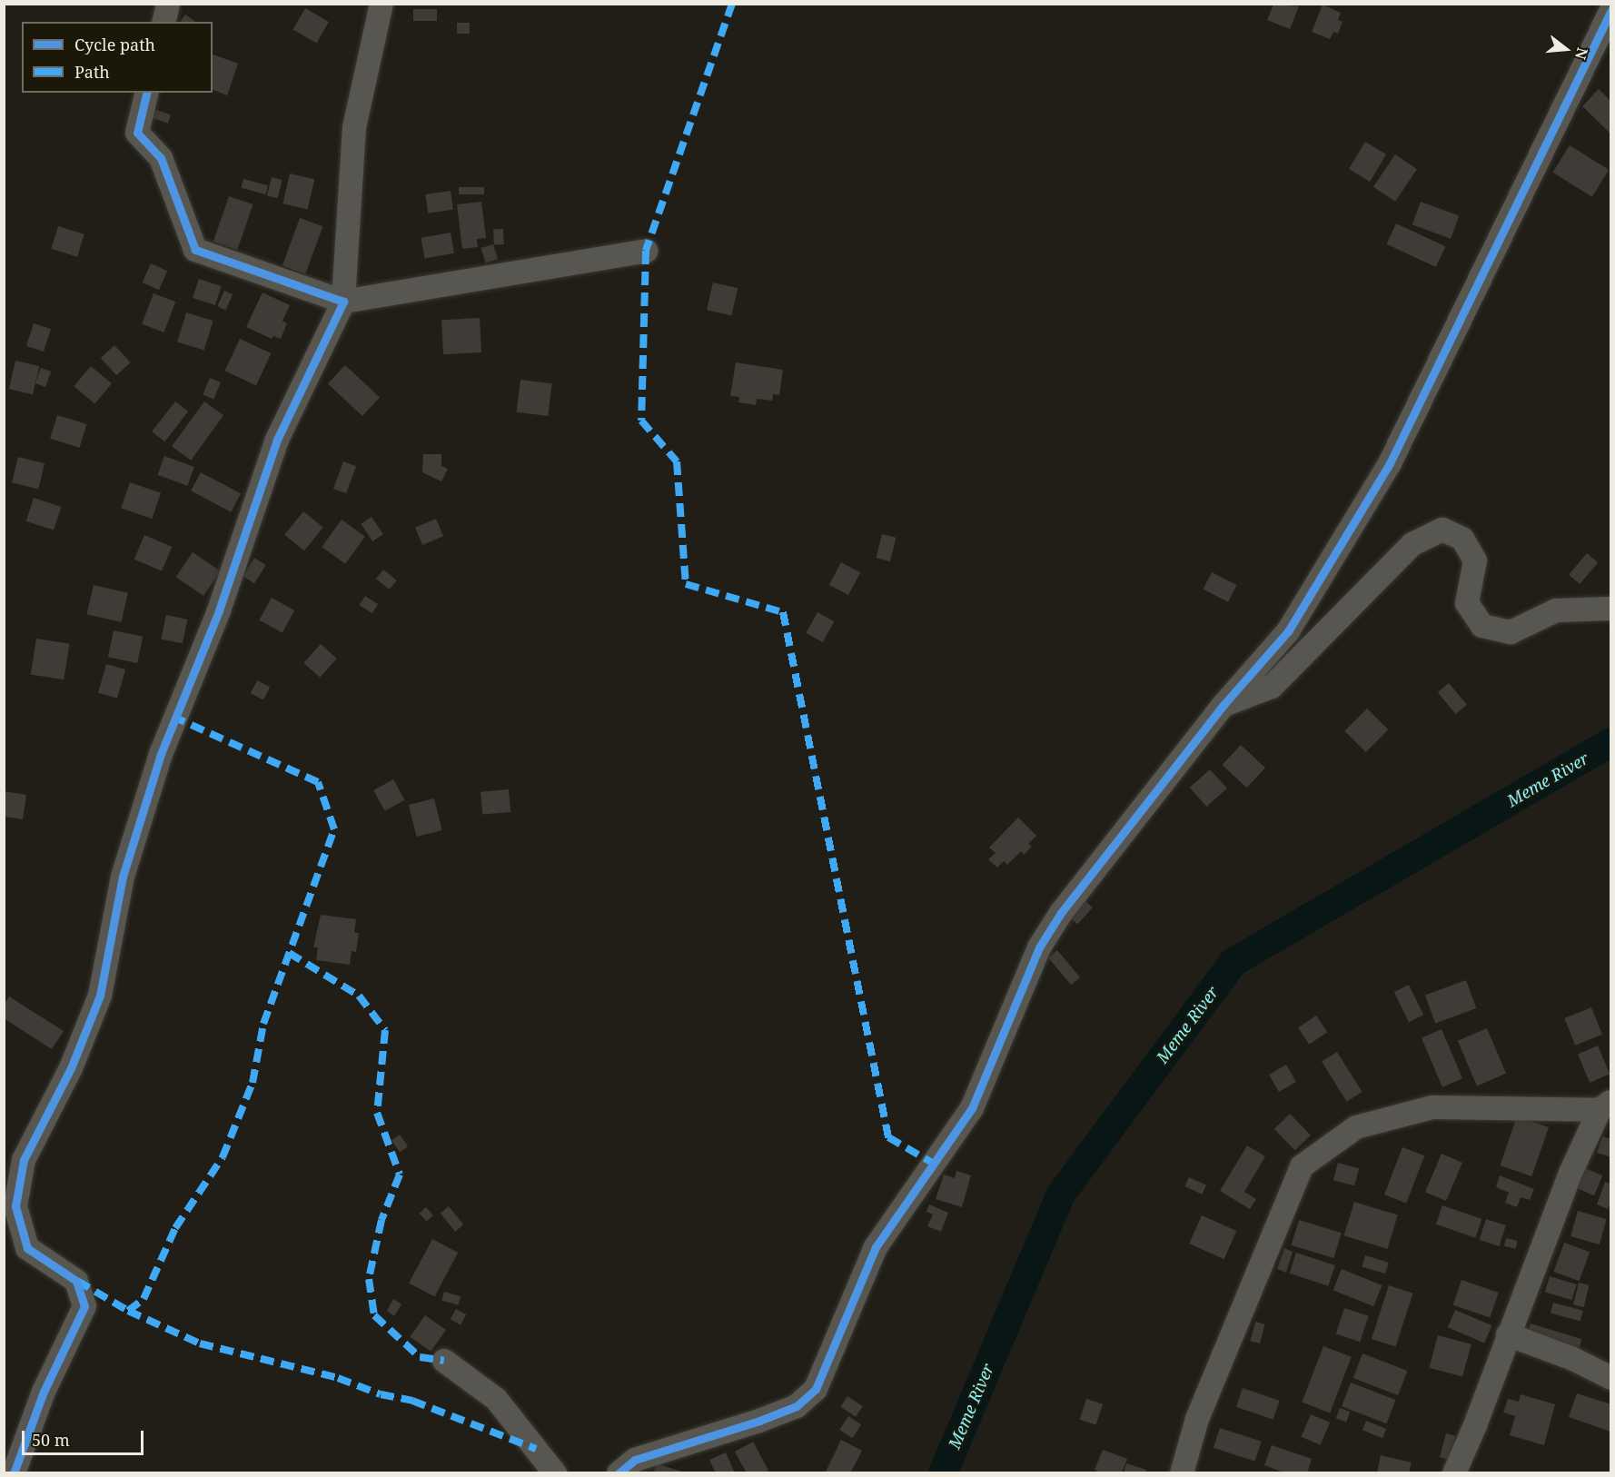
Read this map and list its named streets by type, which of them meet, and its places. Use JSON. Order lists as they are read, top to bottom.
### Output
{
  "water": ["Meme River"],
  "legend": ["Cycle path", "Path"],
  "scale_bar": "50 m",
  "north": "right"
}
